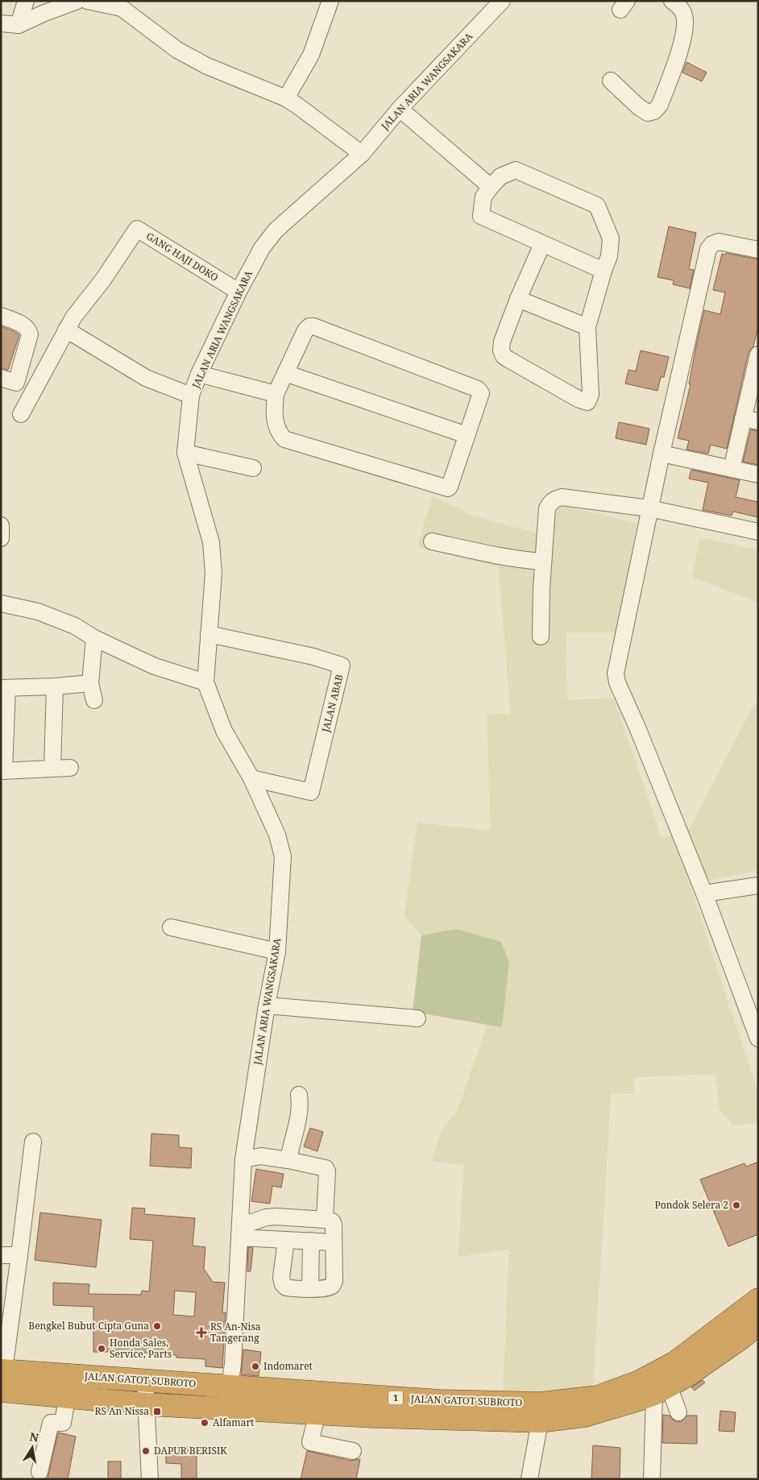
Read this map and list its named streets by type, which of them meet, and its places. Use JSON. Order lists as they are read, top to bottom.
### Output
{
  "streets": {
    "highway": ["JALAN GATOT SUBROTO", "1"],
    "street": ["JALAN ARIA WANGSAKARA", "GANG HAJI DOKO", "JALAN ABAB"]
  },
  "crossings": [
    ["JALAN ARIA WANGSAKARA", "GANG HAJI DOKO"],
    ["JALAN ARIA WANGSAKARA", "JALAN ABAB"],
    ["JALAN ARIA WANGSAKARA", "JALAN GATOT SUBROTO"]
  ],
  "places": {
    "other": [
      "Pondok Selera 2",
      "Bengkel Bubut Cipta Guna",
      "Honda Sales, Service, Parts",
      "Indomaret",
      "Alfamart",
      "DAPUR BERISIK"
    ],
    "health": ["RS An-Nisa Tangerang"],
    "transit": ["RS An Nissa"]
  },
  "north": "top"
}
